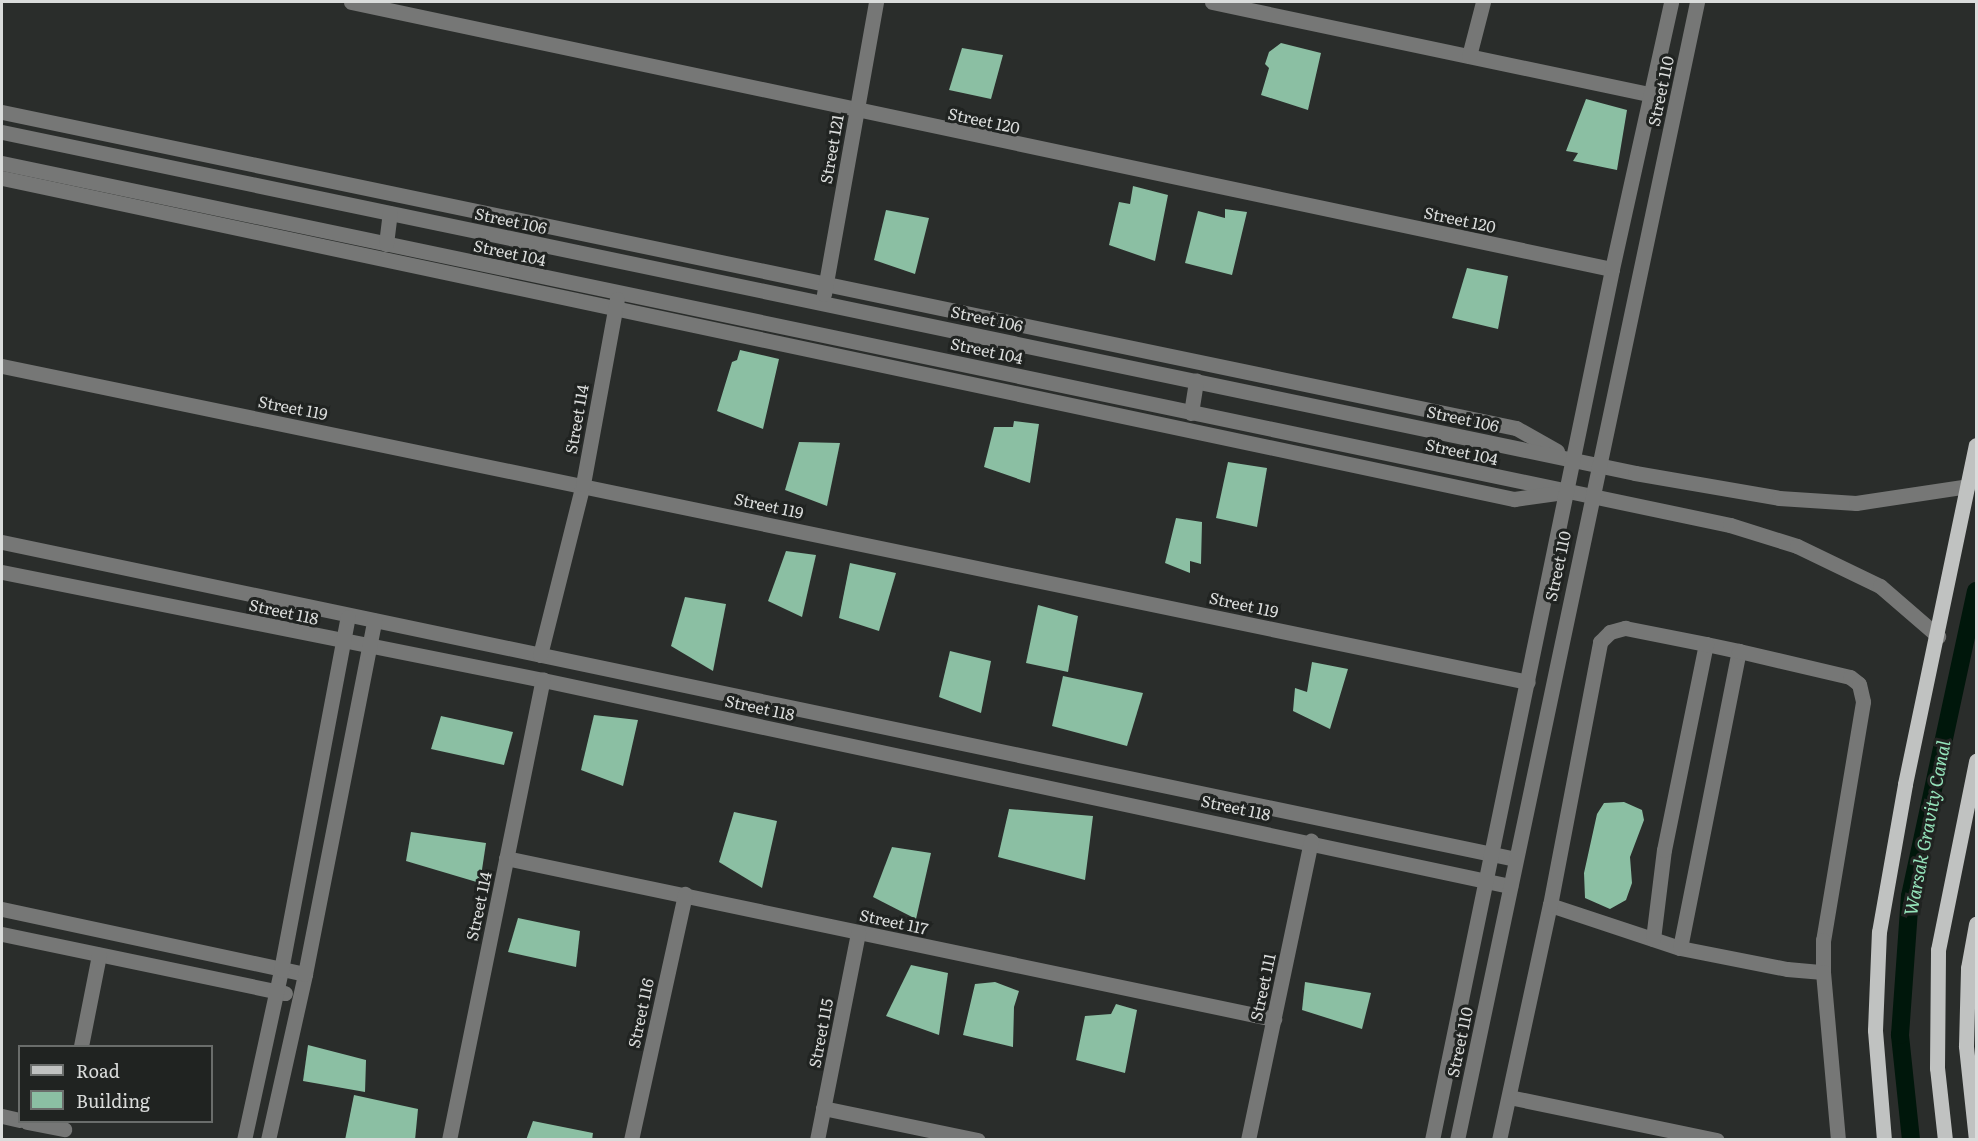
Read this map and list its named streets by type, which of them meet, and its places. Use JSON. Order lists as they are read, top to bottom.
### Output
{
  "streets": {
    "street": [
      "Street 110",
      "Street 120",
      "Street 121",
      "Street 106",
      "Street 104",
      "Street 119",
      "Street 114",
      "Street 118",
      "Street 117",
      "Street 111",
      "Street 116",
      "Street 115"
    ]
  },
  "crossings": [
    ["Street 110", "Street 120"],
    ["Street 110", "Street 106"],
    ["Street 110", "Street 104"],
    ["Street 110", "Street 119"],
    ["Street 110", "Street 118"],
    ["Street 120", "Street 121"],
    ["Street 121", "Street 106"],
    ["Street 104", "Street 114"],
    ["Street 119", "Street 114"],
    ["Street 114", "Street 118"],
    ["Street 114", "Street 117"],
    ["Street 118", "Street 111"],
    ["Street 117", "Street 111"],
    ["Street 117", "Street 116"],
    ["Street 117", "Street 115"]
  ],
  "water": ["Warsak Gravity Canal"],
  "legend": ["Road", "Building"]
}
